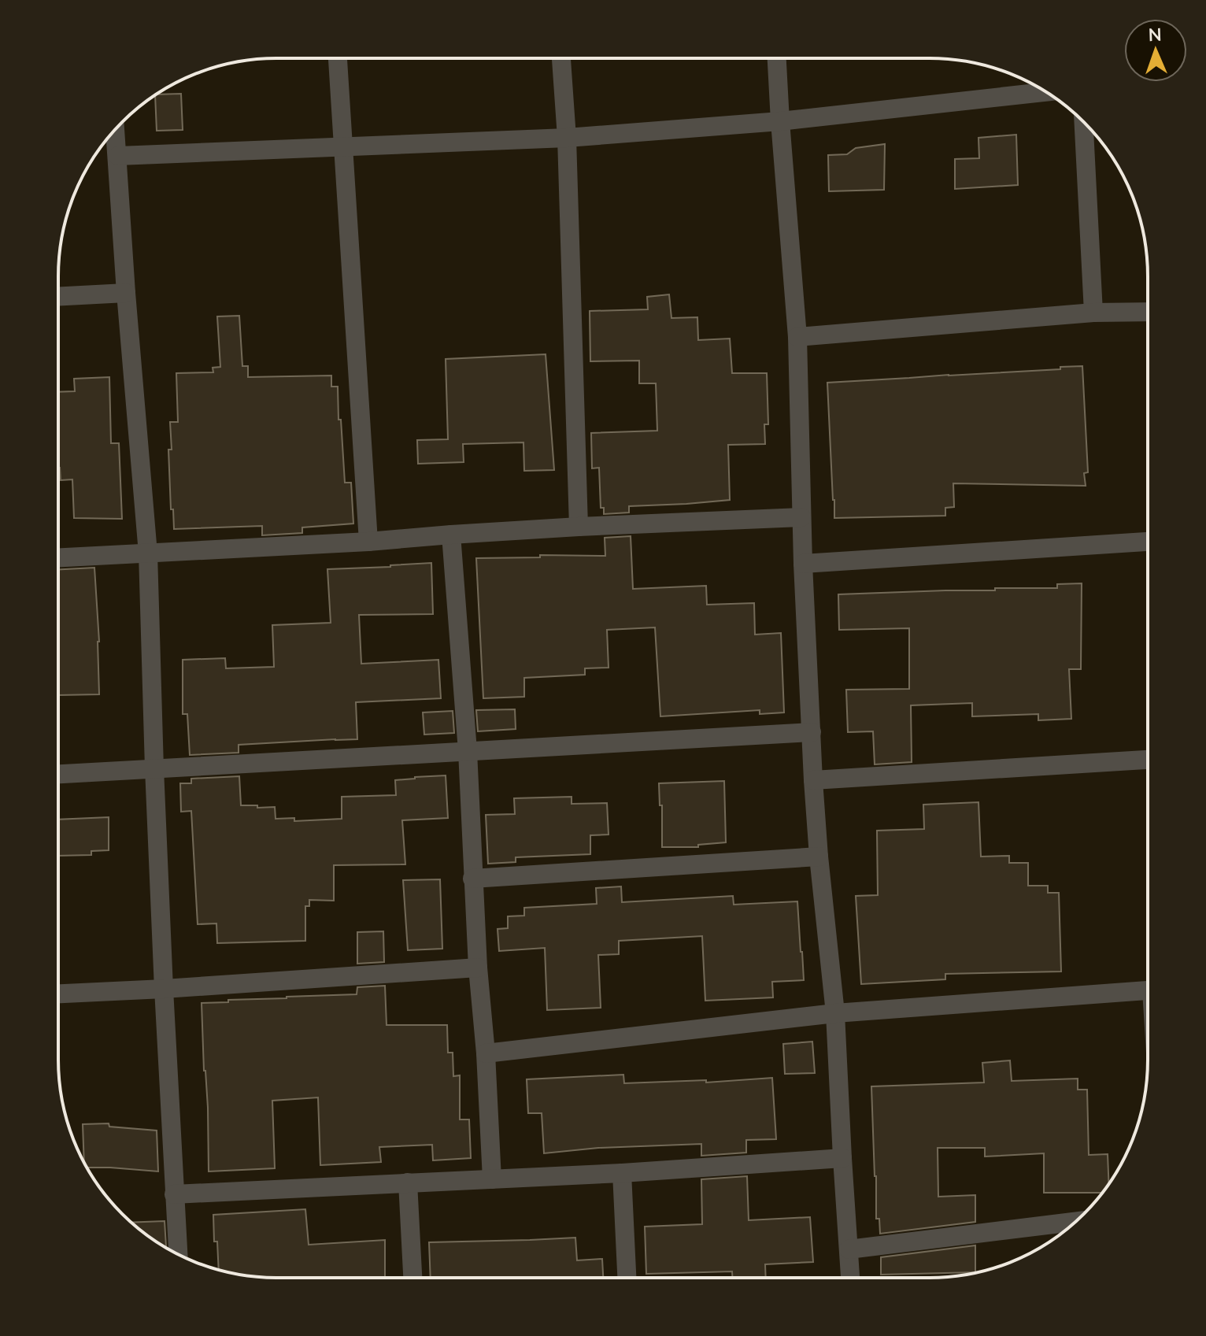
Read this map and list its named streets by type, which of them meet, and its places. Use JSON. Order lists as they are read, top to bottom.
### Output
{
  "north": "top"
}
